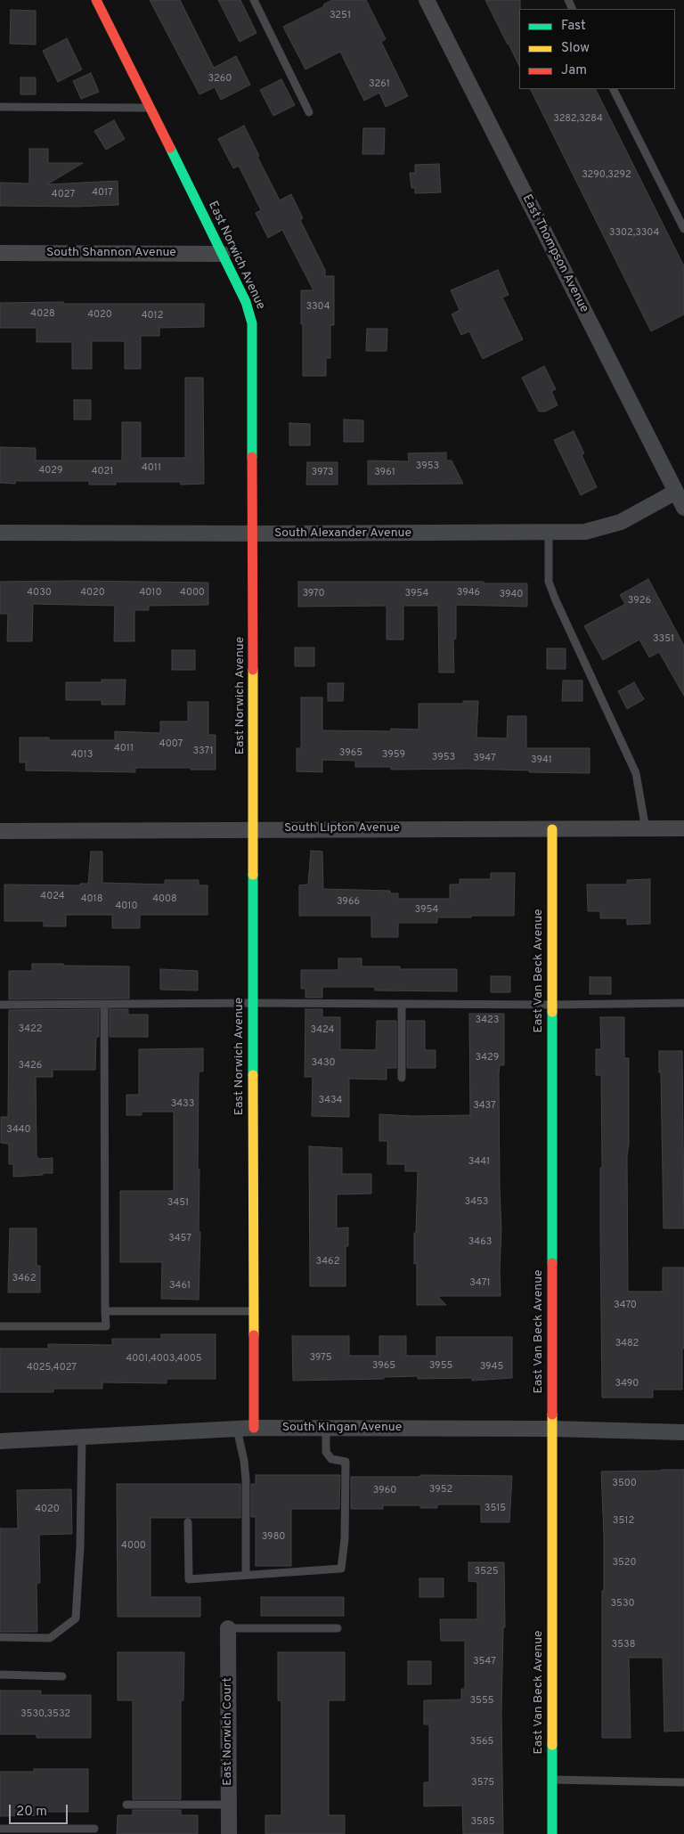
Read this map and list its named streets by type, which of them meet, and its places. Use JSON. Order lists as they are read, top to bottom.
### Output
{
  "streets": {
    "street": [
      "South Shannon Avenue",
      "East Thompson Avenue",
      "East Norwich Avenue",
      "South Alexander Avenue",
      "South Lipton Avenue",
      "East Van Beck Avenue",
      "South Kingan Avenue",
      "East Norwich Court"
    ]
  },
  "crossings": [
    ["South Shannon Avenue", "East Norwich Avenue"],
    ["East Thompson Avenue", "South Alexander Avenue"],
    ["East Norwich Avenue", "South Alexander Avenue"],
    ["East Norwich Avenue", "South Lipton Avenue"],
    ["East Norwich Avenue", "South Kingan Avenue"],
    ["South Lipton Avenue", "East Van Beck Avenue"],
    ["East Van Beck Avenue", "South Kingan Avenue"]
  ],
  "house_numbers": [
    "3251",
    "3260",
    "3261",
    "3282,3284",
    "3290,3292",
    "4017",
    "4027",
    "3302,3304",
    "3304",
    "4028",
    "4020",
    "4012",
    "3953",
    "4011",
    "4029",
    "4021",
    "3973",
    "3961",
    "4030",
    "4020",
    "4010",
    "4000",
    "3946",
    "3970",
    "3954",
    "3940",
    "3926",
    "3351",
    "4007",
    "4011",
    "3371",
    "3965",
    "4013",
    "3959",
    "3953",
    "3947",
    "3941",
    "4024",
    "4018",
    "4008",
    "3966",
    "4010",
    "3954",
    "3423",
    "3422",
    "3424",
    "3429",
    "3430",
    "3426",
    "3434",
    "3433",
    "3437",
    "3440",
    "3441",
    "3453",
    "3451",
    "3457",
    "3463",
    "3462",
    "3462",
    "3471",
    "3461",
    "3470",
    "3482",
    "3975",
    "4001,4003,4005",
    "3965",
    "3955",
    "3945",
    "4025,4027",
    "3490",
    "3500",
    "3952",
    "3960",
    "3515",
    "4020",
    "3512",
    "3980",
    "4000",
    "3520",
    "3525",
    "3530",
    "3538",
    "3547",
    "3555",
    "3530,3532",
    "3565",
    "3575",
    "3585"
  ],
  "legend": ["Fast", "Slow", "Jam"],
  "scale_bar": "20 m"
}
